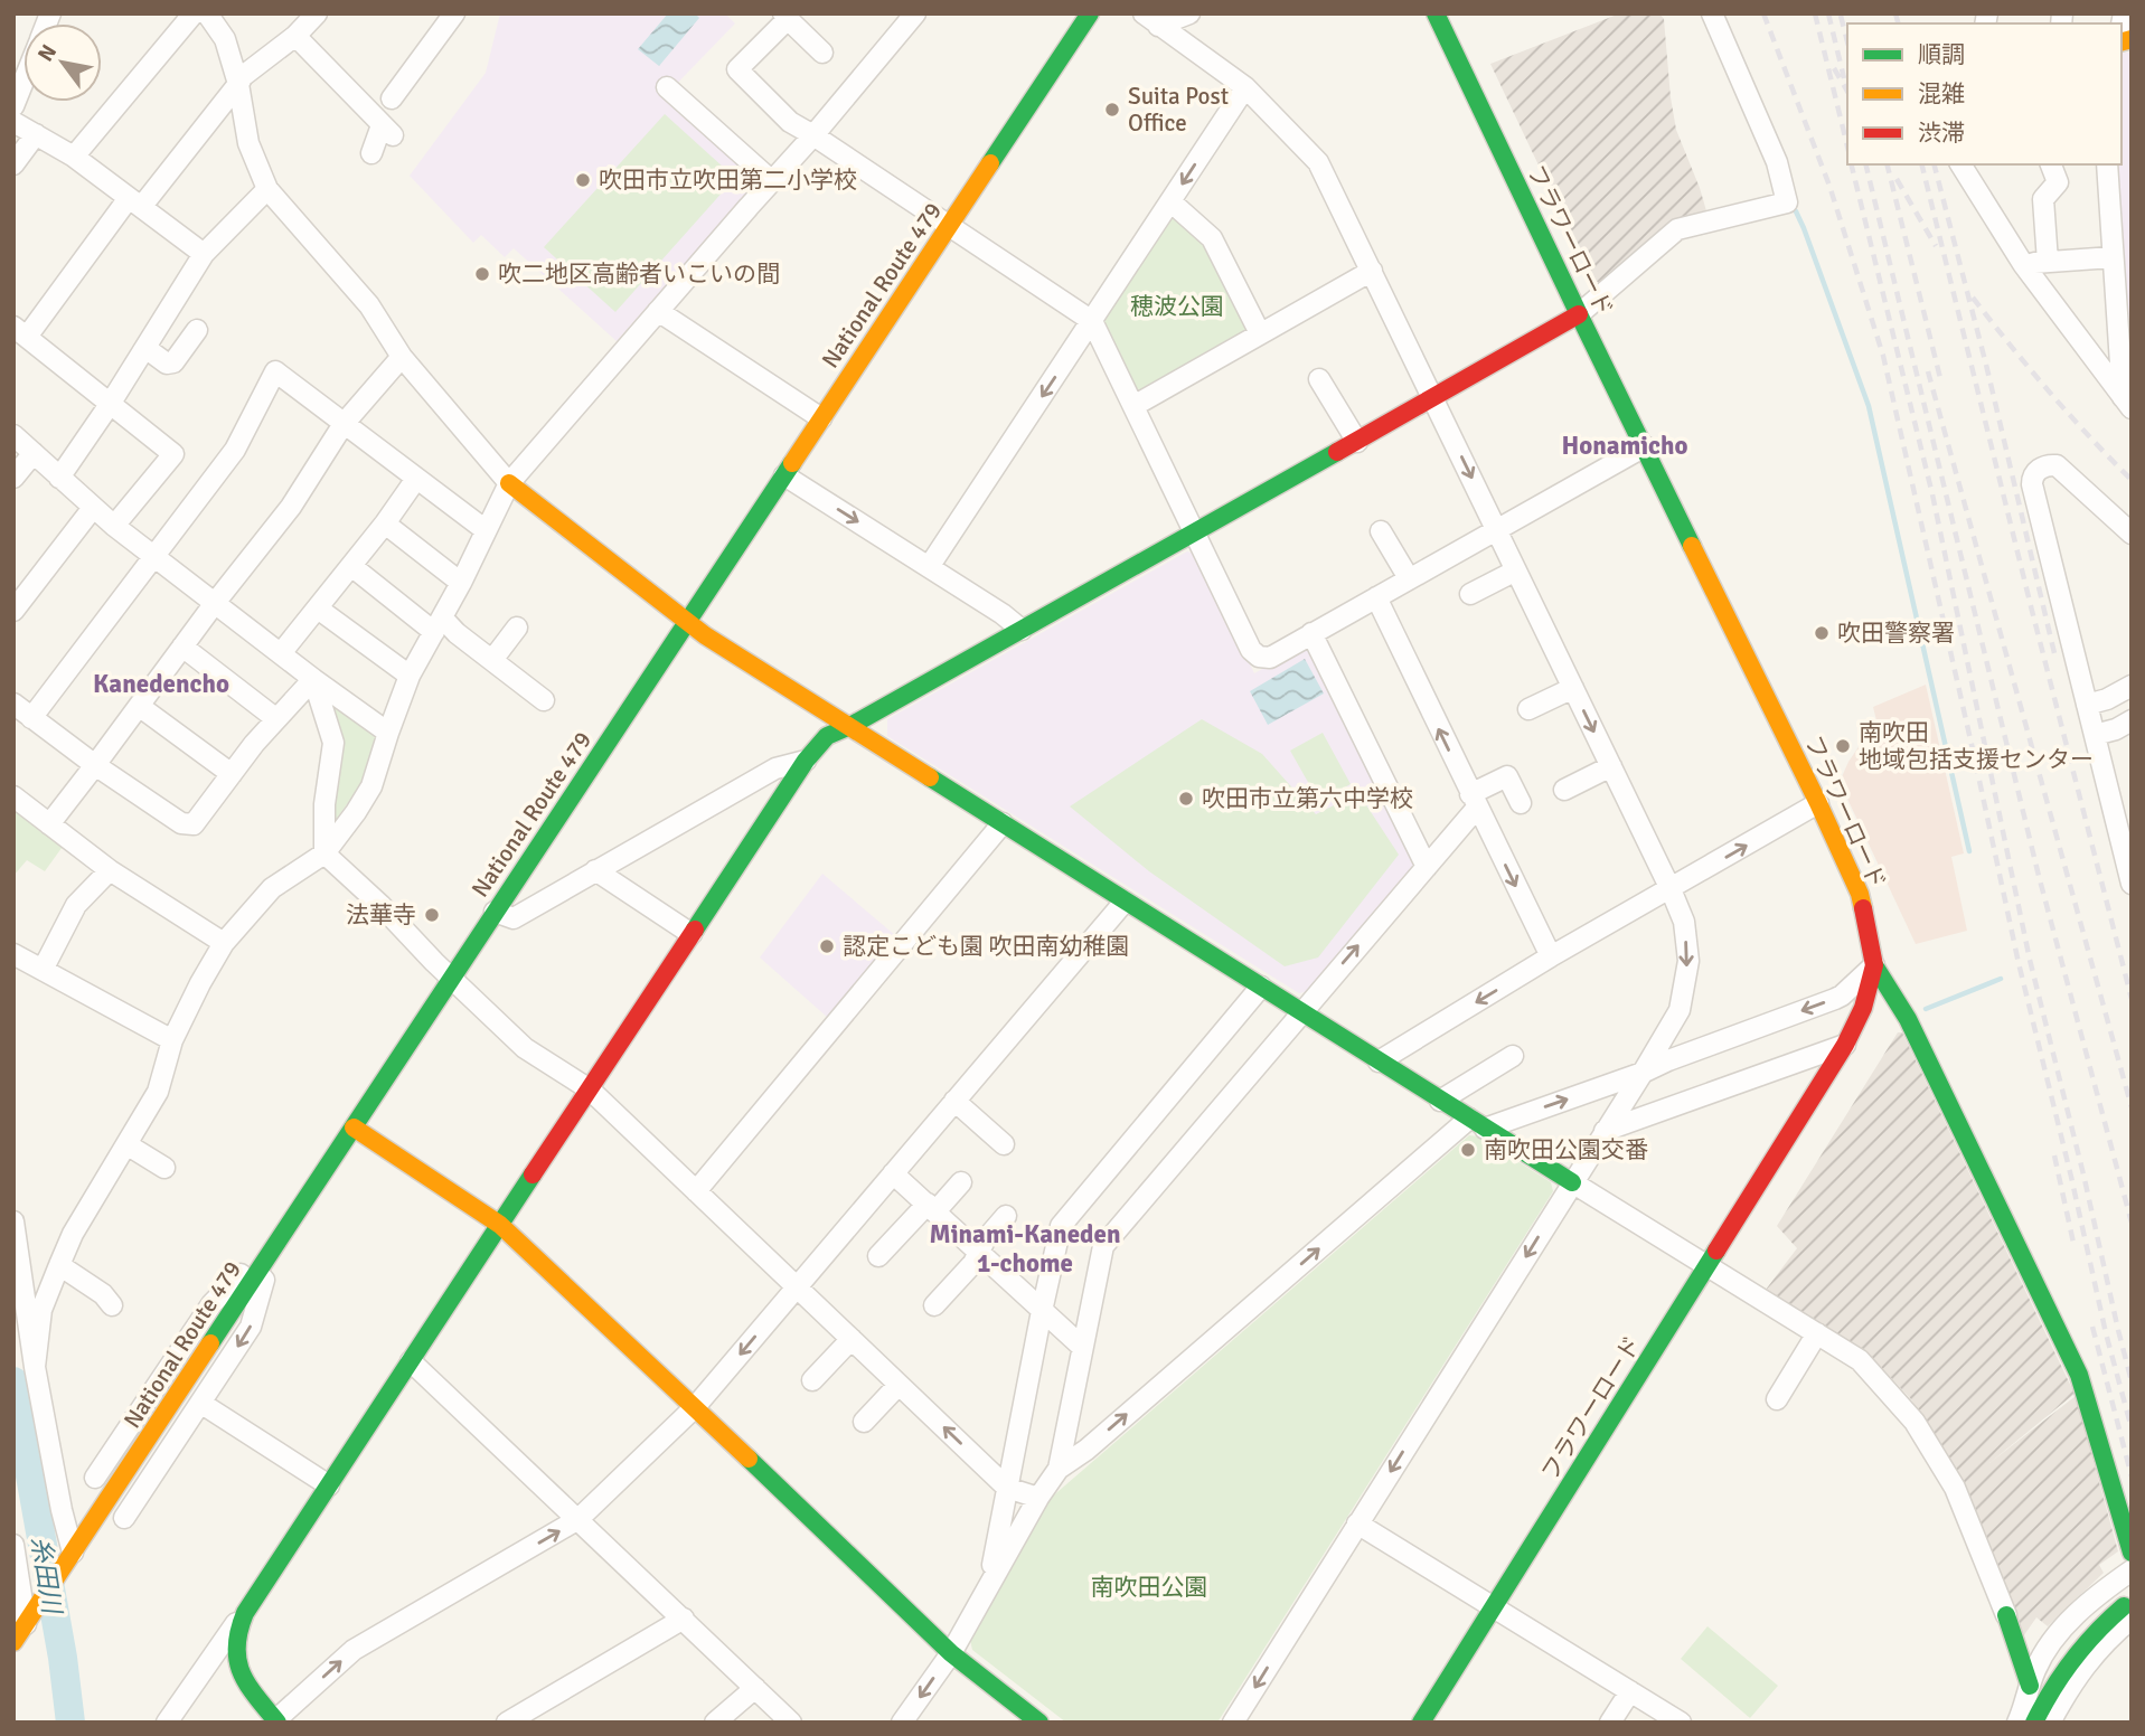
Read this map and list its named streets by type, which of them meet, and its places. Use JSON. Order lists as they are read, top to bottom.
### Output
{
  "streets": {
    "main road": ["フラワーロード", "National Route 479"]
  },
  "districts": ["Honamicho", "Kanedencho", "Minami-Kaneden 1-chome"],
  "water": ["糸田川"],
  "parks": ["穂波公園", "南吹田公園"],
  "places": [
    "Suita Post Office",
    "吹田市立吹田第二小学校",
    "吹二地区高齢者いこいの間",
    "吹田警察署",
    "南吹田 地域包括支援センター",
    "吹田市立第六中学校",
    "法華寺",
    "認定こども園 吹田南幼稚園",
    "南吹田公園交番"
  ],
  "legend": ["順調", "混雑", "渋滞"],
  "north": "top left"
}
